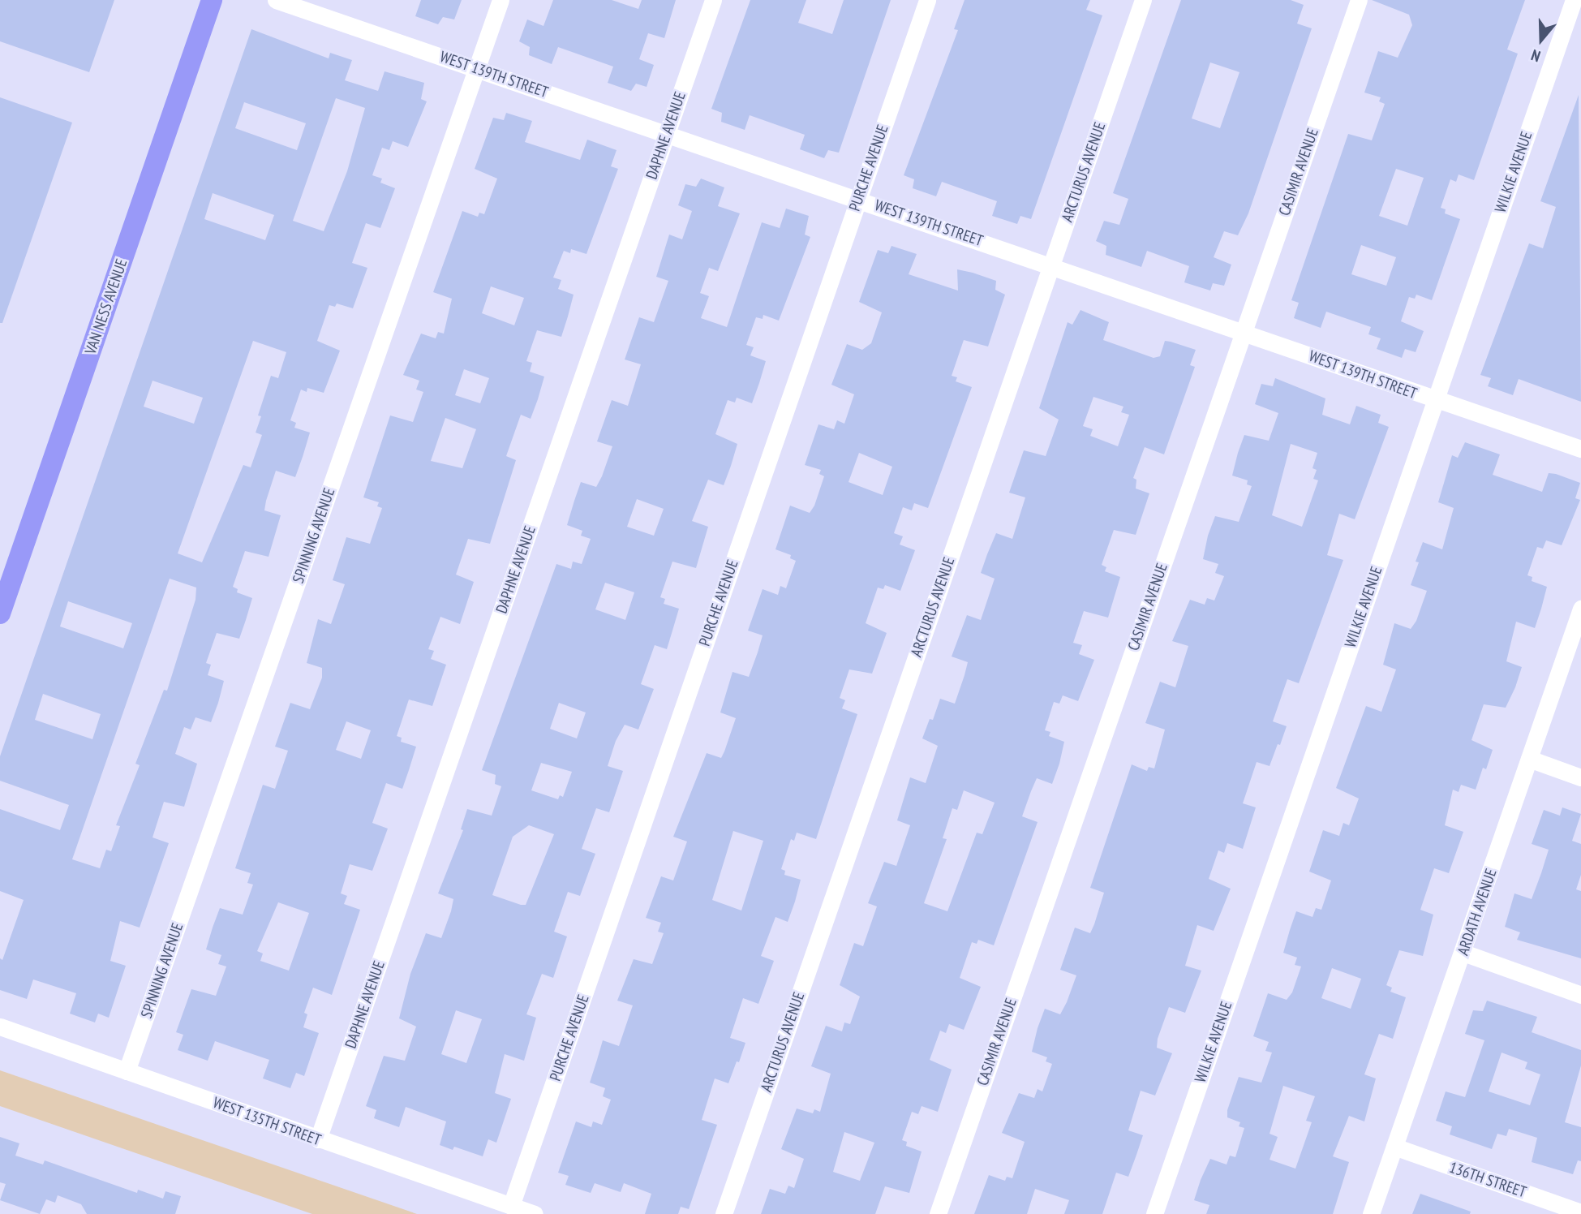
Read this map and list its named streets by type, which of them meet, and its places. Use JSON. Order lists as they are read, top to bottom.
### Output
{
  "streets": {
    "main road": ["VAN NESS AVENUE"],
    "street": [
      "WEST 139TH STREET",
      "DAPHNE AVENUE",
      "PURCHE AVENUE",
      "ARCTURUS AVENUE",
      "CASIMIR AVENUE",
      "WILKIE AVENUE",
      "SPINNING AVENUE",
      "ARDATH AVENUE",
      "WEST 135TH STREET",
      "136TH STREET"
    ]
  },
  "crossings": [
    ["WEST 139TH STREET", "DAPHNE AVENUE"],
    ["WEST 139TH STREET", "PURCHE AVENUE"],
    ["WEST 139TH STREET", "ARCTURUS AVENUE"],
    ["WEST 139TH STREET", "CASIMIR AVENUE"],
    ["WEST 139TH STREET", "WILKIE AVENUE"],
    ["WEST 139TH STREET", "SPINNING AVENUE"],
    ["DAPHNE AVENUE", "WEST 135TH STREET"],
    ["PURCHE AVENUE", "WEST 135TH STREET"],
    ["SPINNING AVENUE", "WEST 135TH STREET"],
    ["ARDATH AVENUE", "136TH STREET"]
  ],
  "north": "bottom"
}
